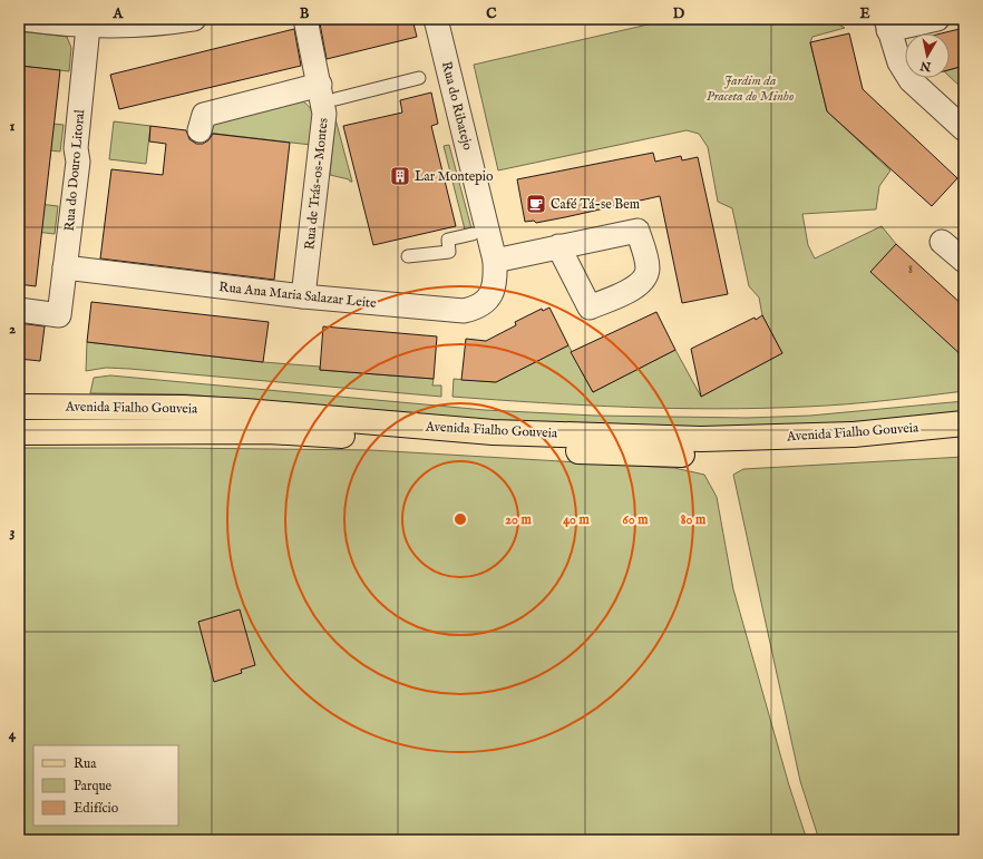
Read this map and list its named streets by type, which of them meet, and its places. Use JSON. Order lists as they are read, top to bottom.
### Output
{
  "streets": {
    "main road": ["Avenida Fialho Gouveia"],
    "street": [
      "Rua do Ribatejo",
      "Rua do Douro Litoral",
      "Rua de Trás-os-Montes",
      "Rua Ana Maria Salazar Leite"
    ]
  },
  "crossings": [
    ["Rua do Ribatejo", "Rua Ana Maria Salazar Leite"],
    ["Rua do Douro Litoral", "Rua Ana Maria Salazar Leite"],
    ["Rua de Trás-os-Montes", "Rua Ana Maria Salazar Leite"]
  ],
  "parks": ["Jardim da Praceta do Minho"],
  "places": {
    "building": ["Lar Montepio"],
    "cafe": ["Café Tá-se Bem"]
  },
  "house_numbers": ["8"],
  "legend": ["Rua", "Parque", "Edifício"],
  "north": "bottom",
  "grid": {
    "columns": [
      "A",
      "B",
      "C",
      "D",
      "E"
    ],
    "rows": [
      "1",
      "2",
      "3",
      "4"
    ]
  },
  "rings": [
    "20 m",
    "40 m",
    "60 m",
    "80 m"
  ]
}
